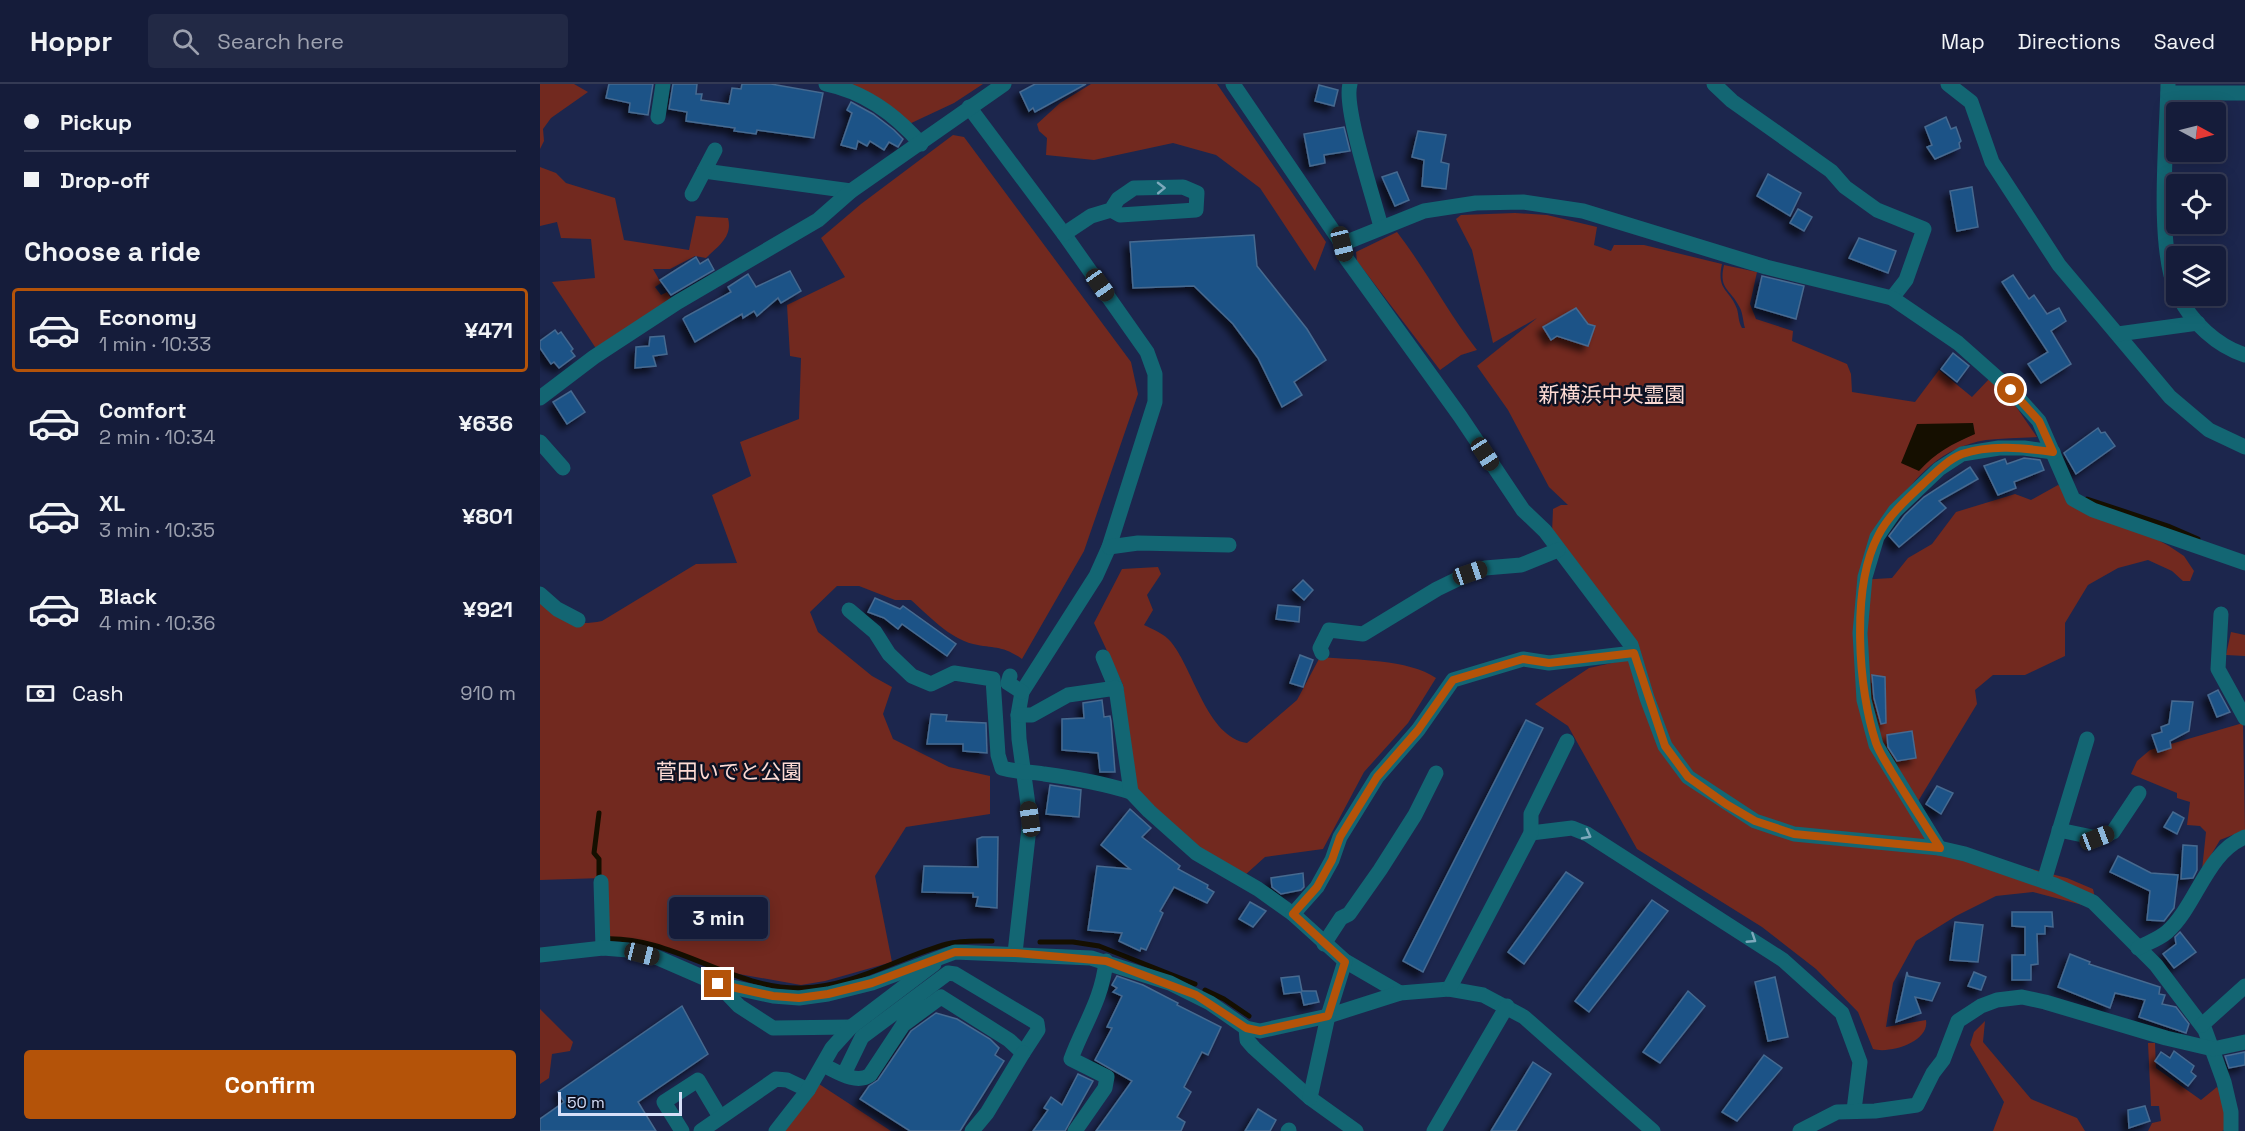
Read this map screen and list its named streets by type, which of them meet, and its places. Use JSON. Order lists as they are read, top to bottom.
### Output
{
  "parks": ["新横浜中央霊園", "菅田いでと公園"],
  "scale_bar": "50 m",
  "north": "right",
  "page": {
    "header": "Hoppr",
    "search": "Search here",
    "nav": ["Map", "Directions", "Saved"],
    "banner": ["Pickup", "Drop-off"],
    "heading": "Choose a ride",
    "list": [
      {
        "name": "Economy",
        "note": "1 min · 10:33",
        "value": "¥471"
      },
      {
        "name": "Comfort",
        "note": "2 min · 10:34",
        "value": "¥636"
      },
      {
        "name": "XL",
        "note": "3 min · 10:35",
        "value": "¥801"
      },
      {
        "name": "Black",
        "note": "4 min · 10:36",
        "value": "¥921"
      }
    ],
    "pay": ["Cash", "910 m"],
    "bubble": "3 min",
    "buttons": "Confirm",
    "scale": "50 m"
  }
}
